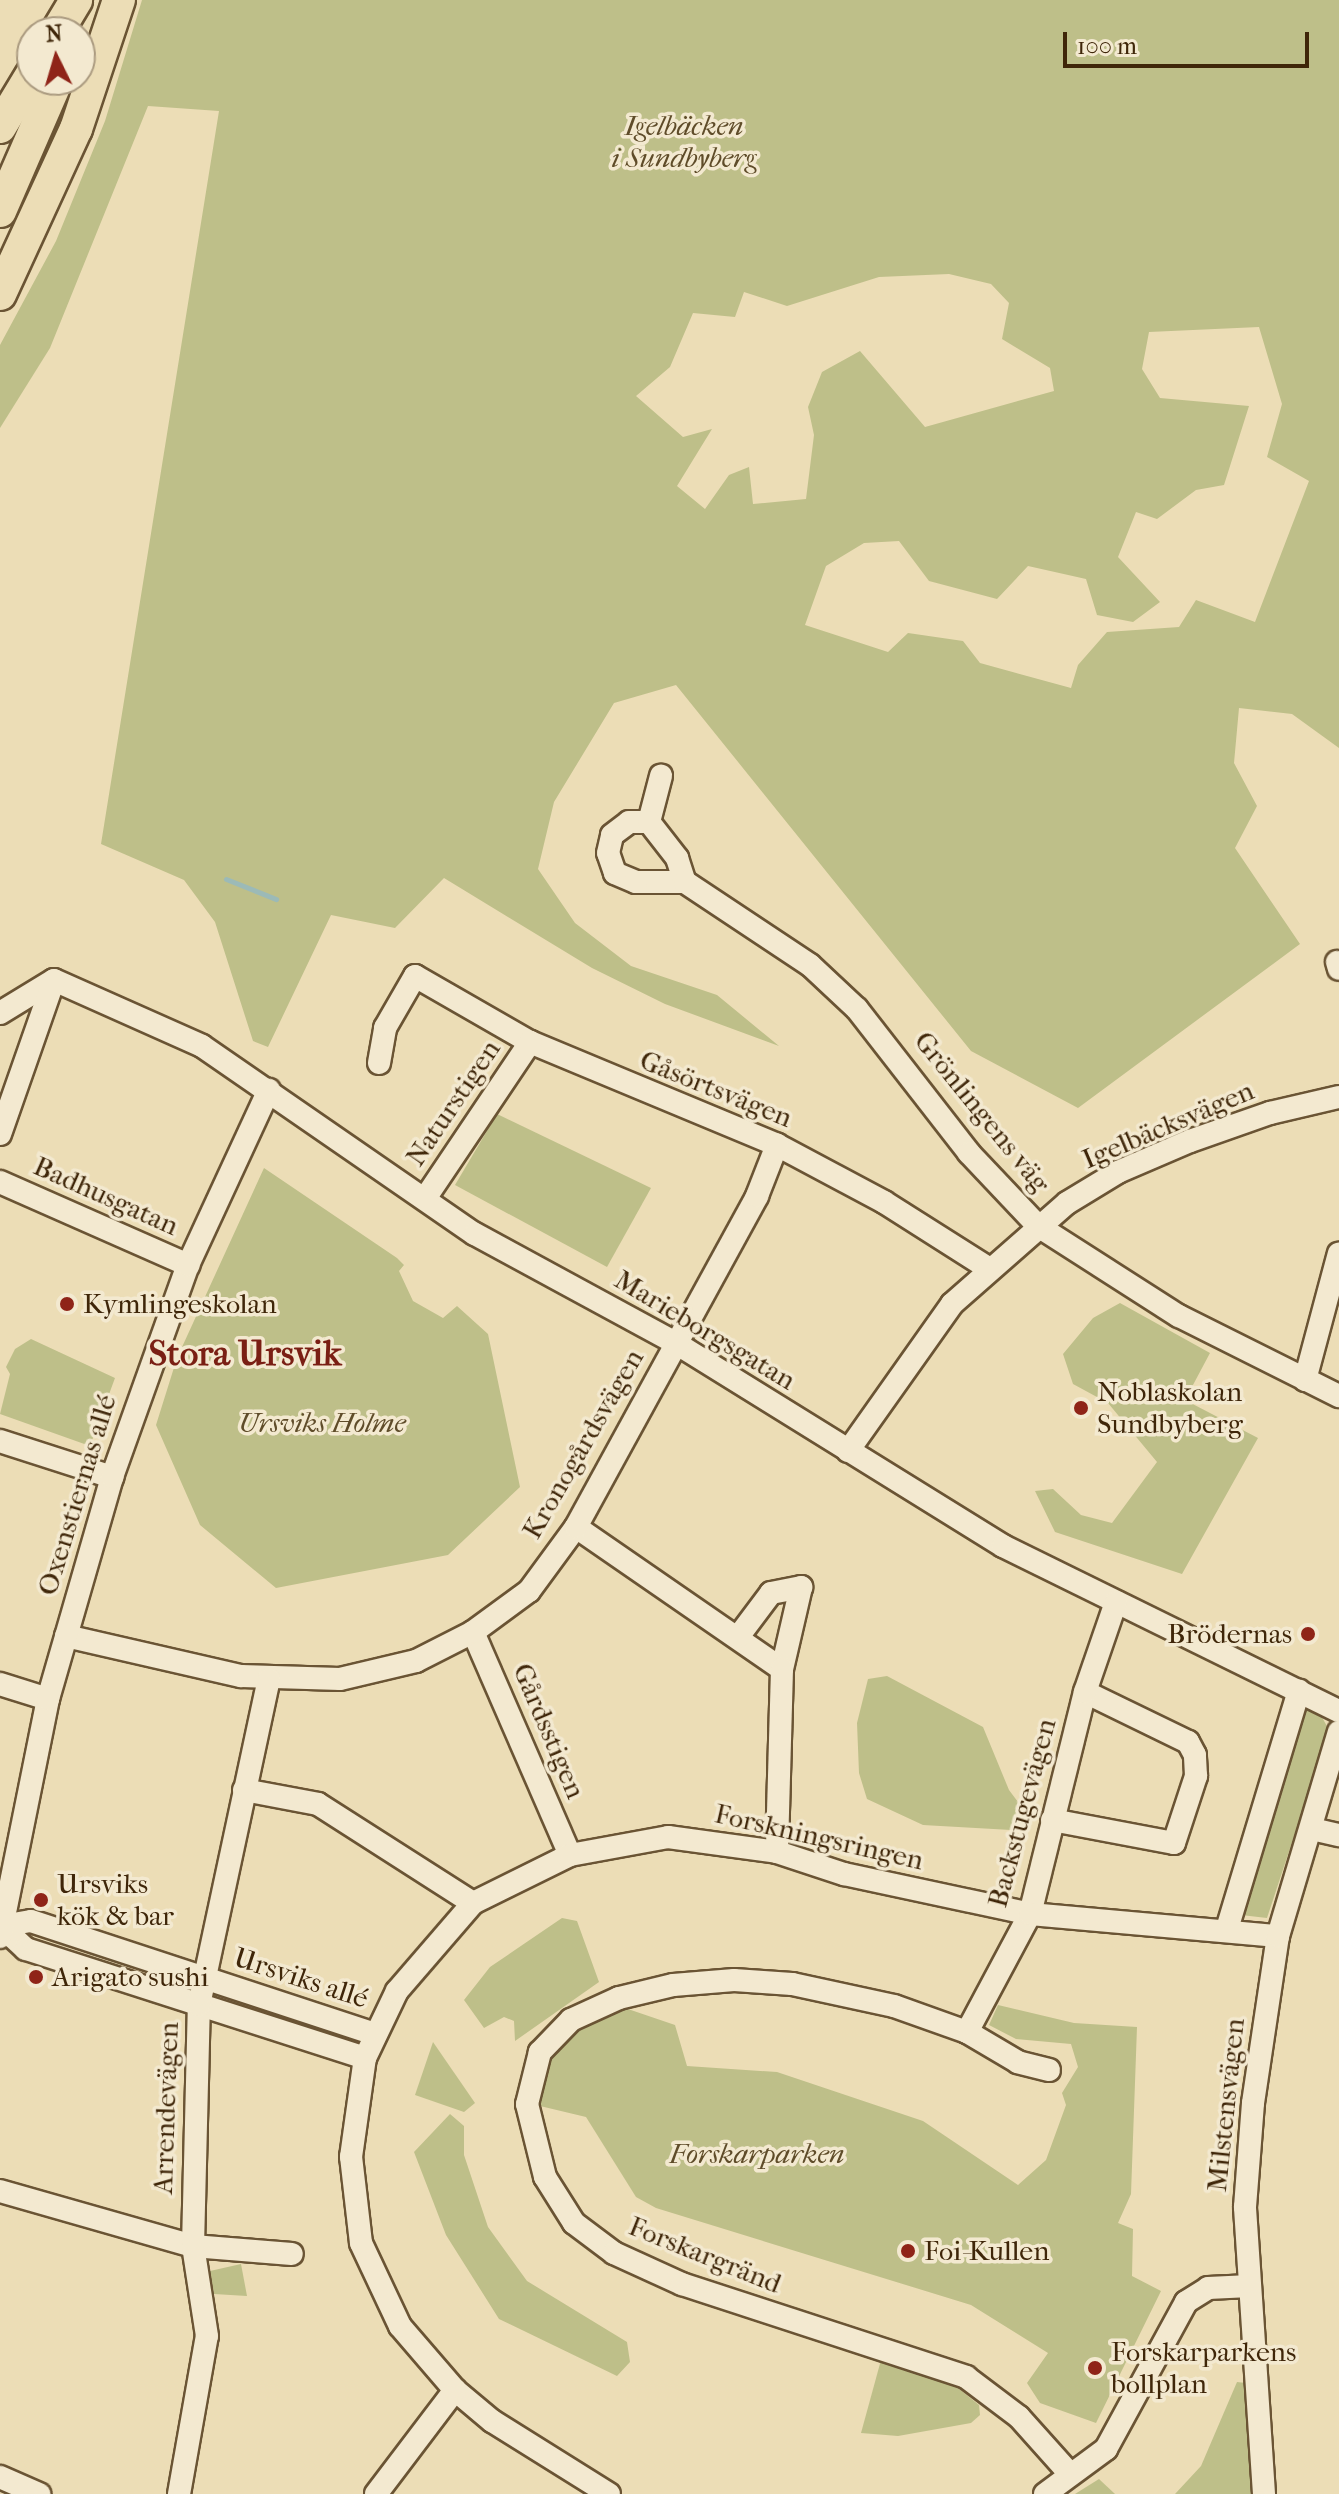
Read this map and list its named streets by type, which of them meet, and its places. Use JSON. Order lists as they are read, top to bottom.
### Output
{
  "streets": {
    "street": [
      "Gåsörtsvägen",
      "Naturstigen",
      "Grönlingens väg",
      "Igelbäcksvägen",
      "Badhusgatan",
      "Marieborgsgatan",
      "Kronogårdsvägen",
      "Oxenstiernas allé",
      "Gårdsstigen",
      "Backstugevägen",
      "Forskningsringen",
      "Ursviks allé",
      "Milstensvägen",
      "Arrendevägen",
      "Forskargränd"
    ]
  },
  "crossings": [
    ["Gåsörtsvägen", "Naturstigen"],
    ["Gåsörtsvägen", "Igelbäcksvägen"],
    ["Gåsörtsvägen", "Kronogårdsvägen"],
    ["Naturstigen", "Marieborgsgatan"],
    ["Grönlingens väg", "Igelbäcksvägen"],
    ["Igelbäcksvägen", "Marieborgsgatan"],
    ["Badhusgatan", "Oxenstiernas allé"],
    ["Marieborgsgatan", "Kronogårdsvägen"],
    ["Marieborgsgatan", "Oxenstiernas allé"],
    ["Marieborgsgatan", "Backstugevägen"],
    ["Kronogårdsvägen", "Oxenstiernas allé"],
    ["Kronogårdsvägen", "Gårdsstigen"],
    ["Kronogårdsvägen", "Arrendevägen"],
    ["Oxenstiernas allé", "Ursviks allé"],
    ["Gårdsstigen", "Forskningsringen"],
    ["Backstugevägen", "Forskningsringen"],
    ["Backstugevägen", "Forskargränd"],
    ["Forskningsringen", "Ursviks allé"],
    ["Forskningsringen", "Milstensvägen"],
    ["Ursviks allé", "Arrendevägen"]
  ],
  "districts": ["Stora Ursvik"],
  "parks": ["Igelbäcken i Sundbyberg", "Ursviks Holme", "Forskarparken"],
  "places": [
    "Kymlingeskolan",
    "Noblaskolan Sundbyberg",
    "Brödernas",
    "Ursviks kök & bar",
    "Arigato sushi",
    "Foi-Kullen",
    "Forskarparkens bollplan"
  ],
  "scale_bar": "100 m",
  "north": "top"
}
